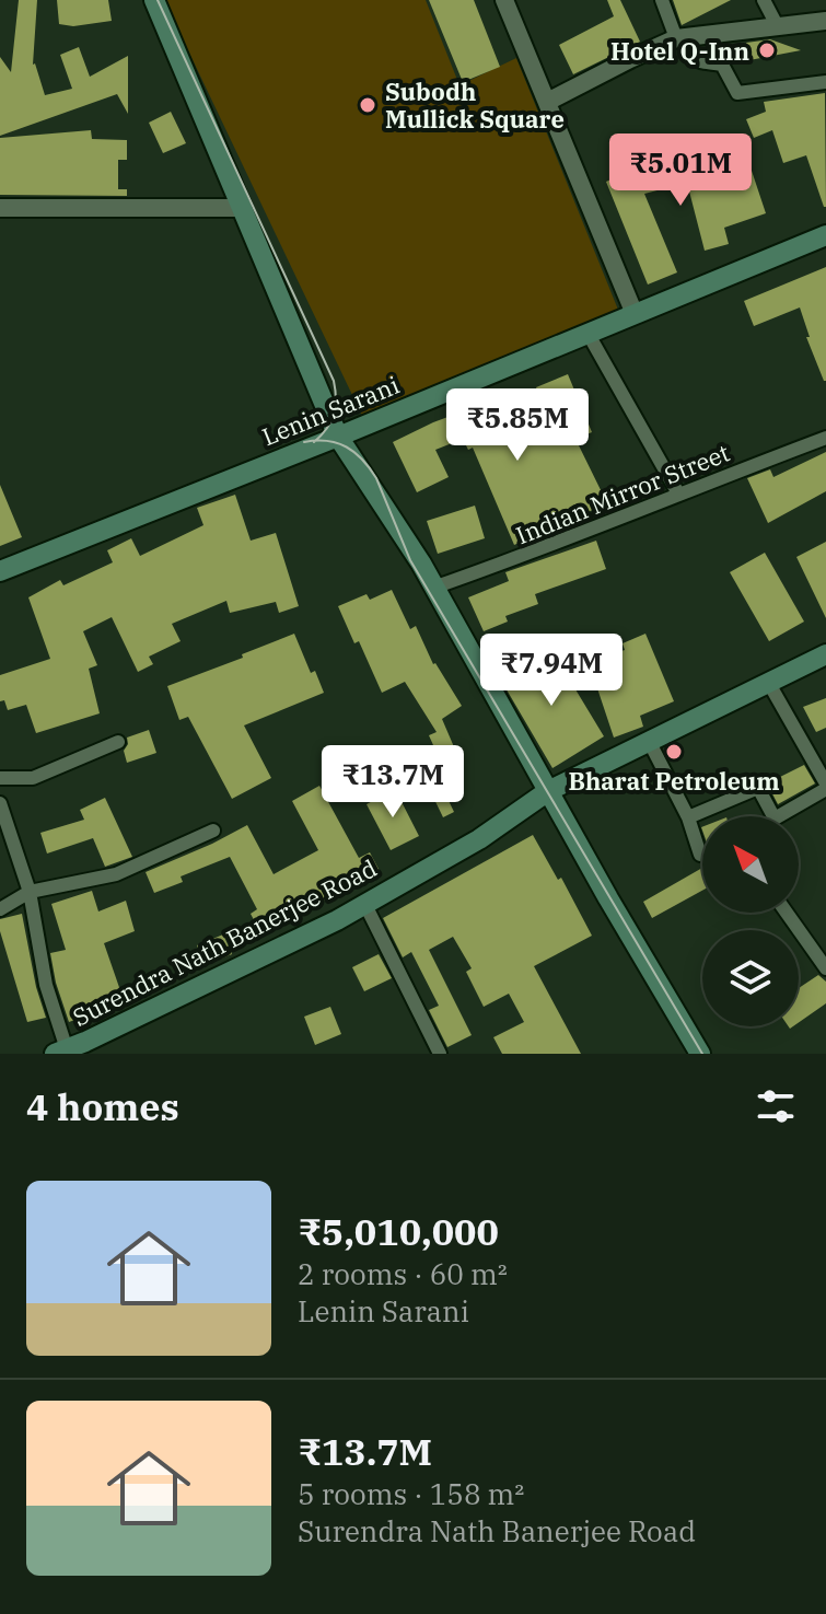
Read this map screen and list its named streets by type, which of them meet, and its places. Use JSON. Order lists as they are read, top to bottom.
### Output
{
  "streets": {
    "main road": ["Lenin Sarani", "Surendra Nath Banerjee Road"],
    "street": ["Indian Mirror Street"]
  },
  "places": ["Hotel Q-Inn", "Subodh Mullick Square", "Bharat Petroleum"],
  "north": "top left",
  "page": {
    "price": [
      "₹5.01M",
      "₹5.85M",
      "₹7.94M",
      "₹13.7M"
    ],
    "heading": "4 homes",
    "list": [
      {
        "name": "₹5,010,000",
        "note": "2 rooms · 60 m² · Lenin Sarani"
      },
      {
        "name": "₹13.7M",
        "note": "5 rooms · 158 m² · Surendra Nath Banerjee Road"
      }
    ]
  }
}
